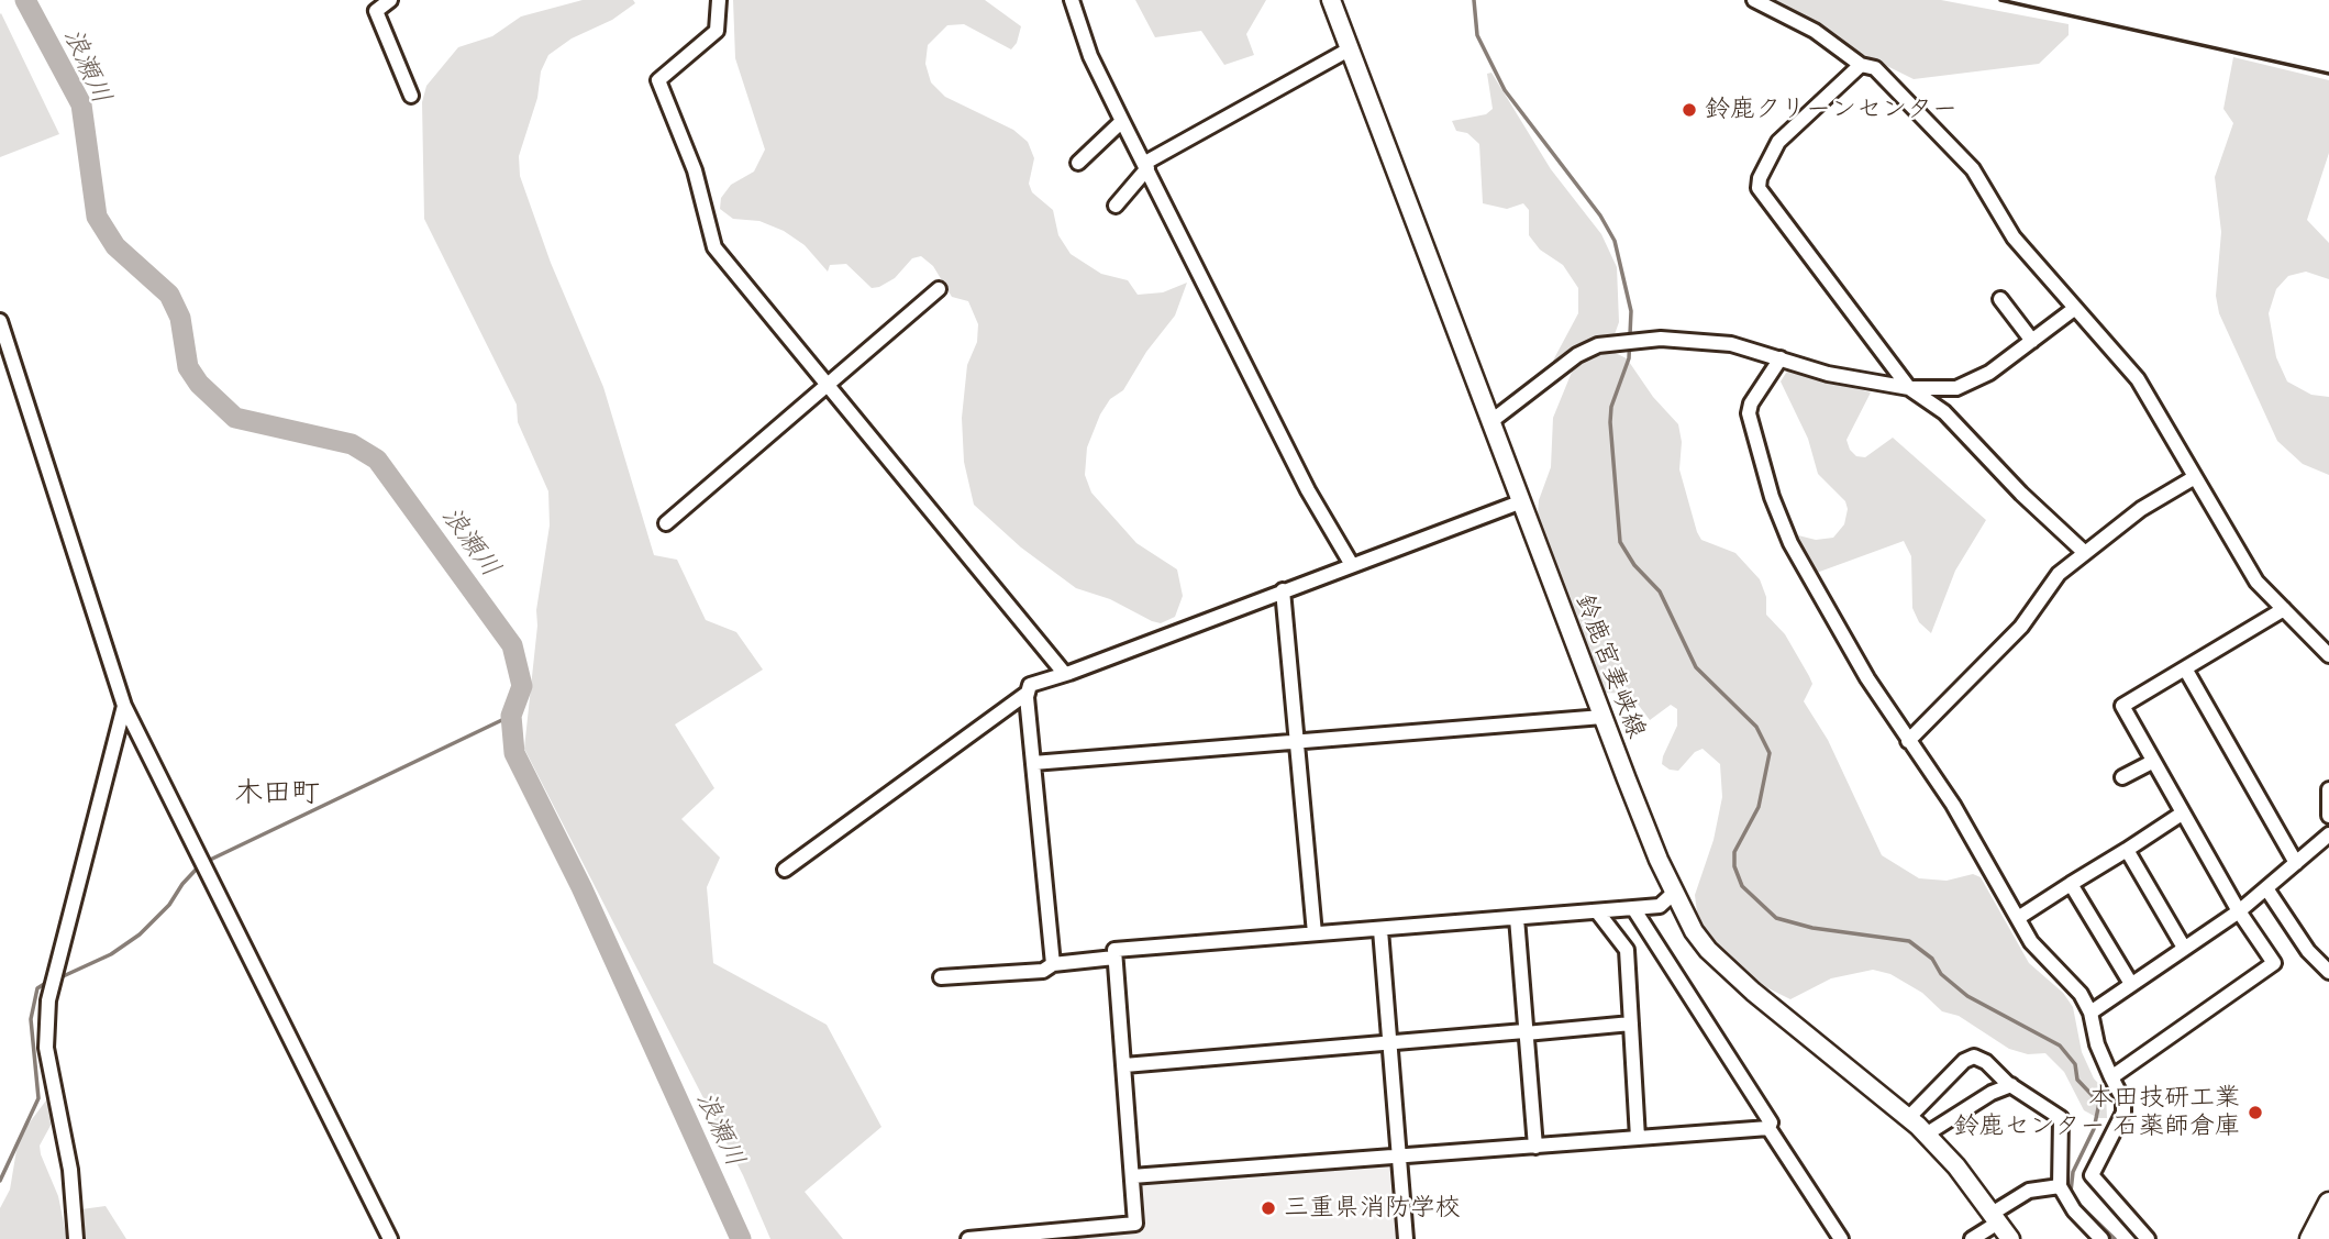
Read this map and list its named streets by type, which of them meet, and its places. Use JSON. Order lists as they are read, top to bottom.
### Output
{
  "streets": {
    "main road": ["鈴鹿宮妻峡線"]
  },
  "districts": ["木田町"],
  "water": ["浪瀬川"],
  "places": ["鈴鹿クリーンセンター", "本田技研工業 鈴鹿センター 石薬師倉庫", "三重県消防学校"]
}
